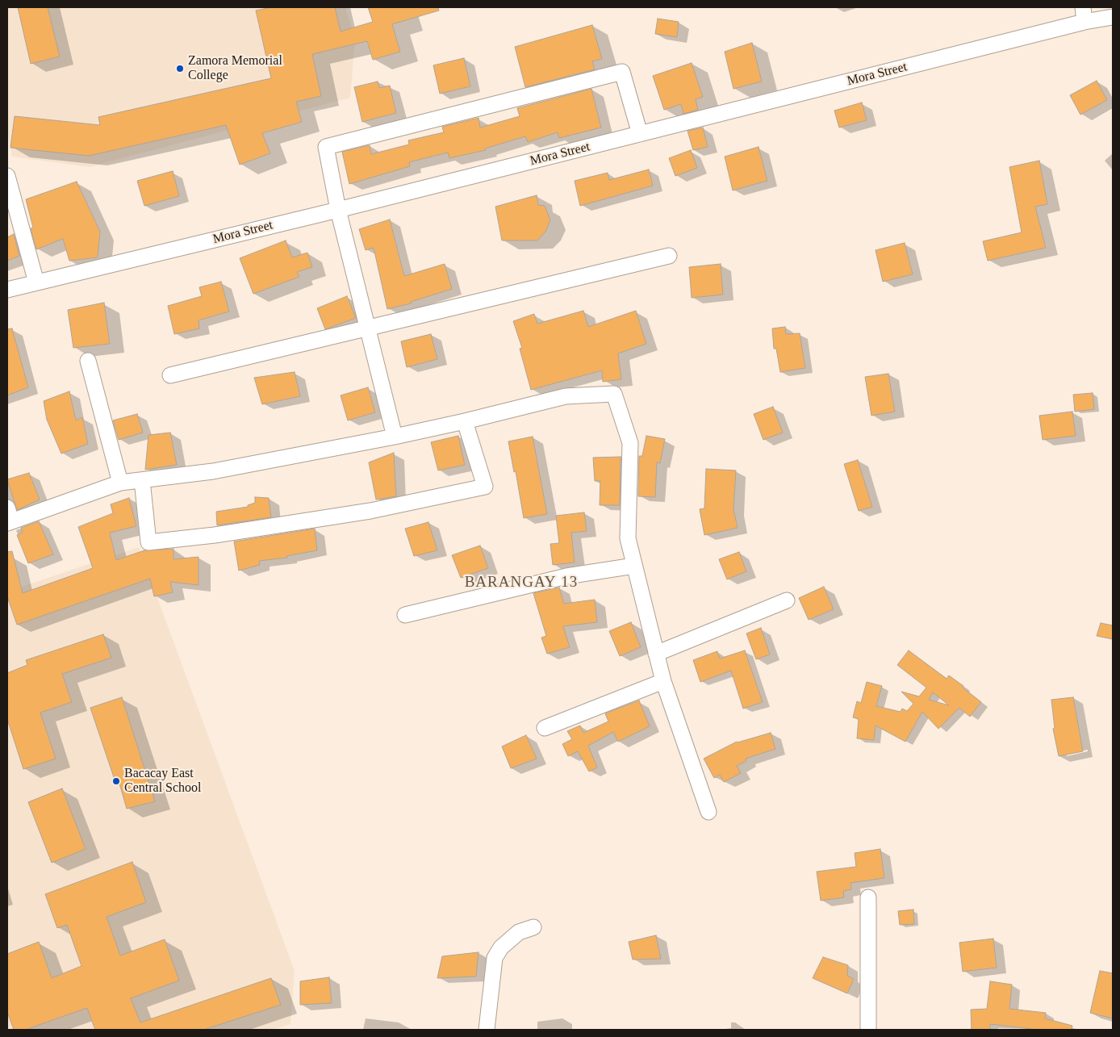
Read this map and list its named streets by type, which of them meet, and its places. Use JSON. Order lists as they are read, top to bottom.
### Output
{
  "streets": {
    "street": ["Mora Street"]
  },
  "districts": ["BARANGAY 13"],
  "places": ["Zamora Memorial College", "Bacacay East Central School"]
}
